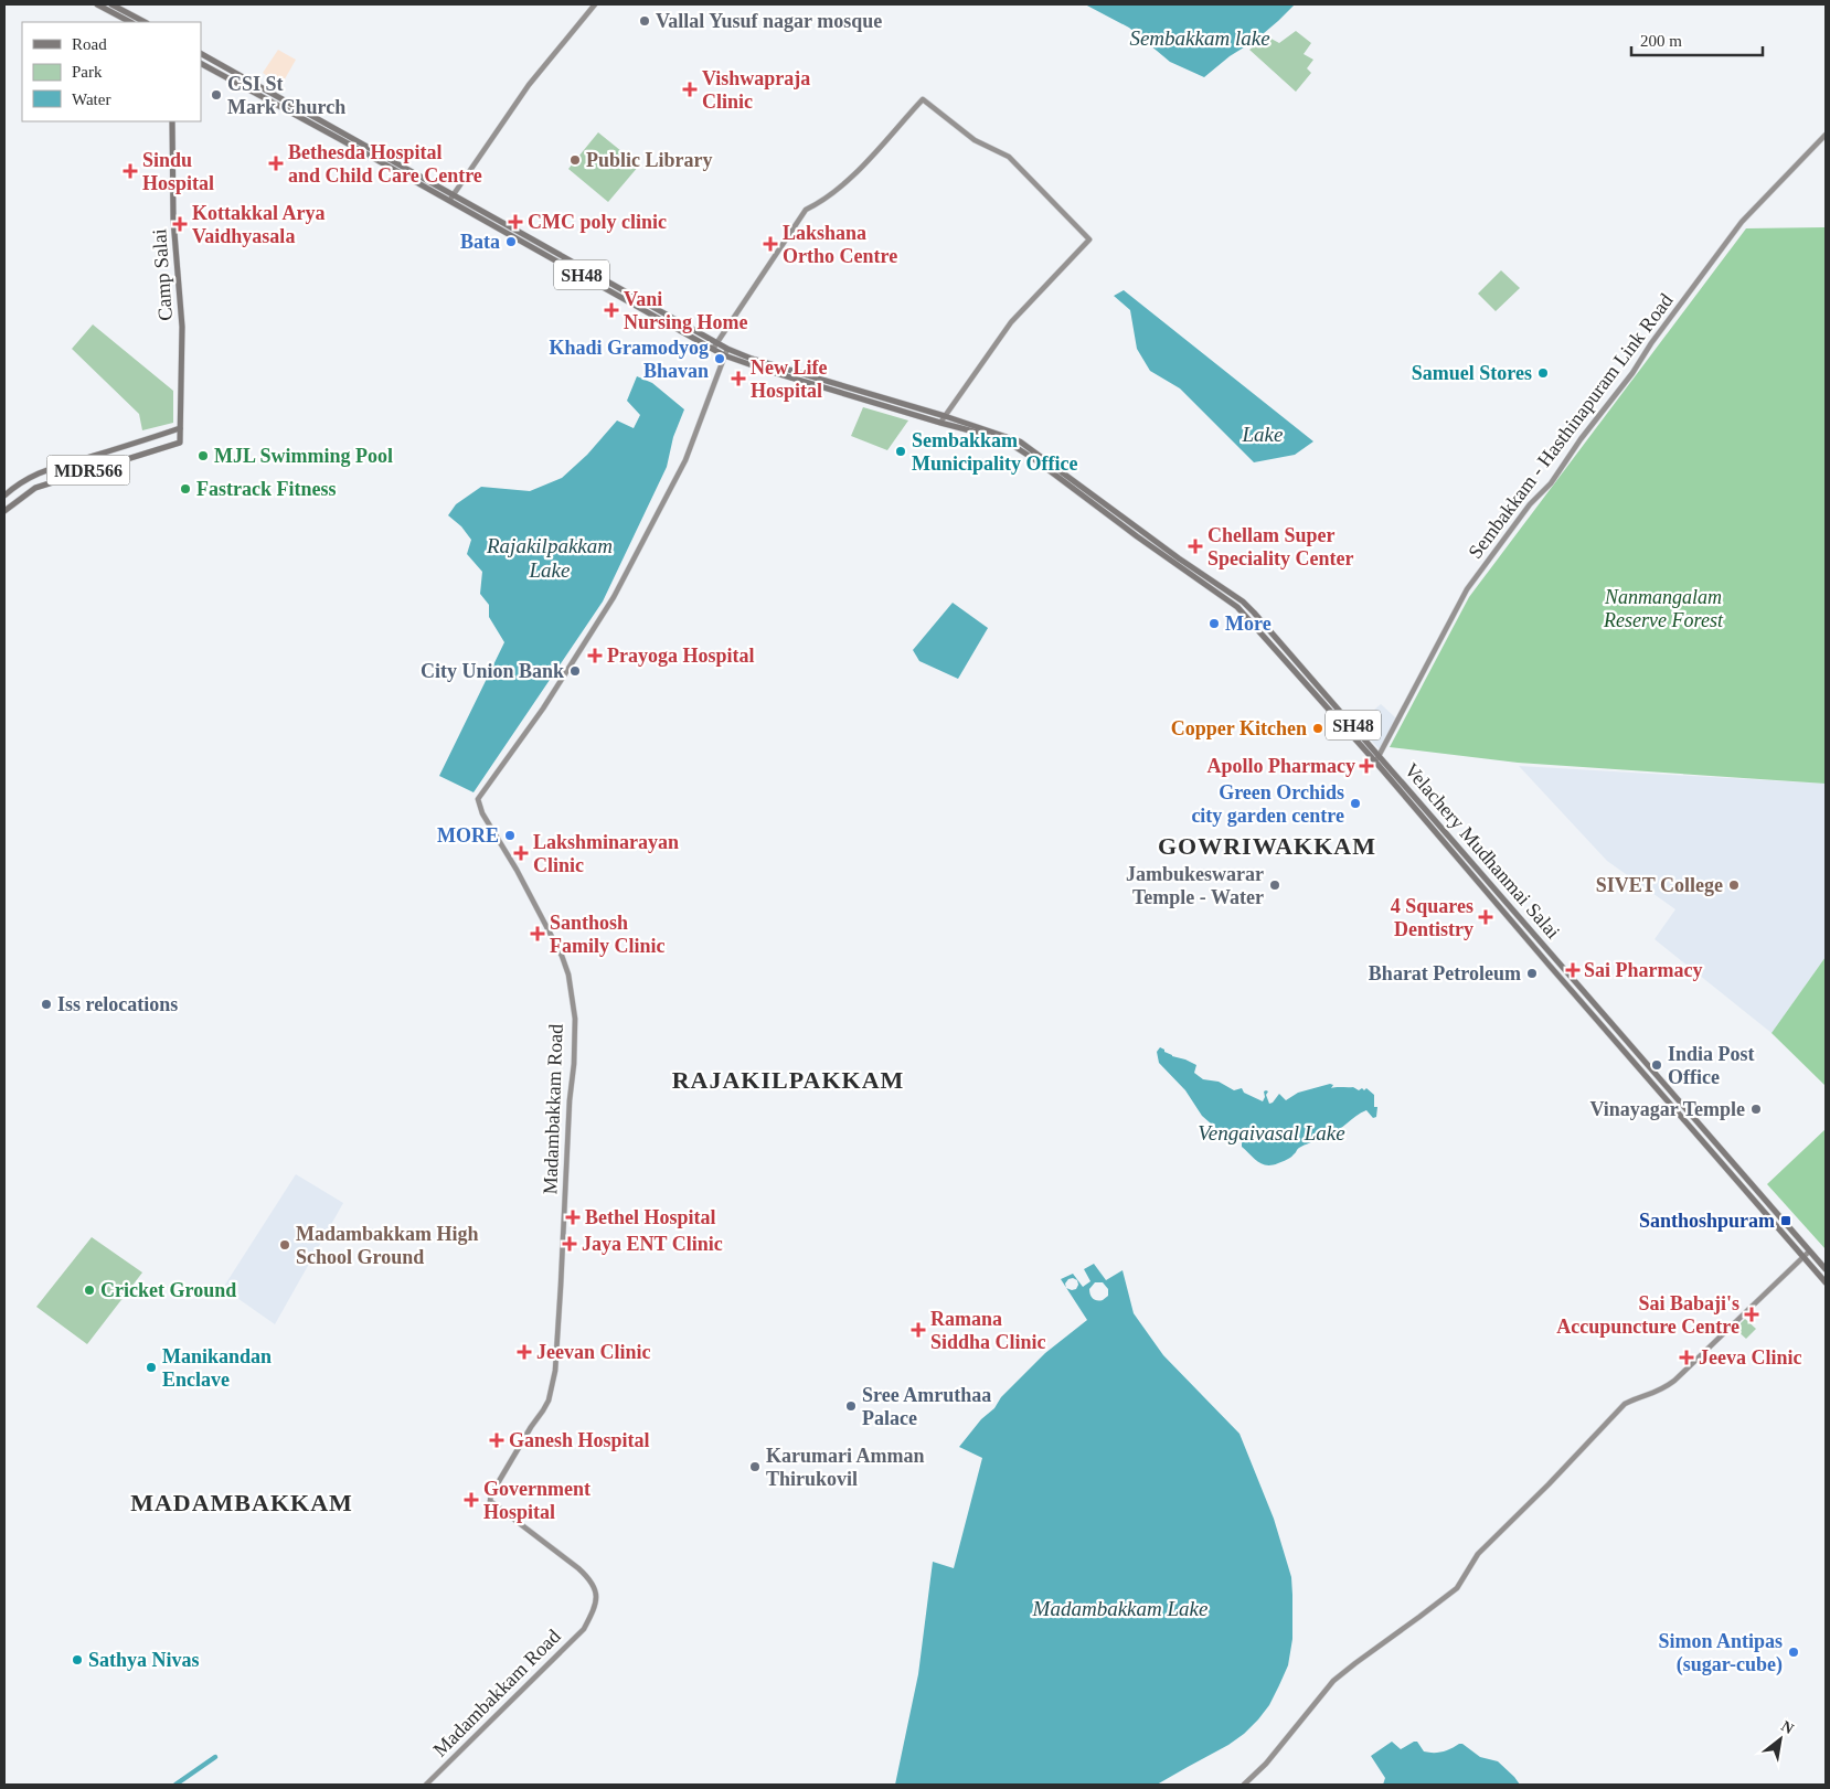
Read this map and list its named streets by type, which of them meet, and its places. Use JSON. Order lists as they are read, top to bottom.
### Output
{
  "streets": {
    "main road": [
      "Camp Salai",
      "SH48",
      "MDR566",
      "Velachery Mudhanmai Salai"
    ],
    "street": ["Sembakkam - Hasthinapuram Link Road", "Madambakkam Road"]
  },
  "crossings": [
    ["Camp Salai", "MDR566"],
    ["Sembakkam - Hasthinapuram Link Road", "Velachery Mudhanmai Salai"],
    ["Velachery Mudhanmai Salai", "Madambakkam Road"]
  ],
  "districts": ["GOWRIWAKKAM", "RAJAKILPAKKAM", "MADAMBAKKAM"],
  "water": [
    "Sembakkam lake",
    "Lake",
    "Rajakilpakkam Lake",
    "Vengaivasal Lake",
    "Madambakkam Lake"
  ],
  "parks": ["Nanmangalam Reserve Forest"],
  "places": {
    "other": [
      "Vallal Yusuf nagar mosque",
      "CSI St Mark Church",
      "Public Library",
      "Bata",
      "Khadi Gramodyog Bhavan",
      "Samuel Stores",
      "Sembakkam Municipality Office",
      "MJL Swimming Pool",
      "Fastrack Fitness",
      "More",
      "City Union Bank",
      "Copper Kitchen",
      "Green Orchids city garden centre",
      "MORE",
      "Jambukeswarar Temple - Water",
      "SIVET College",
      "Bharat Petroleum",
      "Iss relocations",
      "India Post Office",
      "Vinayagar Temple",
      "Madambakkam High School Ground",
      "Cricket Ground",
      "Manikandan Enclave",
      "Sree Amruthaa Palace",
      "Karumari Amman Thirukovil",
      "Simon Antipas (sugar-cube)",
      "Sathya Nivas"
    ],
    "health": [
      "Vishwapraja Clinic",
      "Bethesda Hospital and Child Care Centre",
      "Sindu Hospital",
      "CMC poly clinic",
      "Kottakkal Arya Vaidhyasala",
      "Lakshana Ortho Centre",
      "Vani Nursing Home",
      "New Life Hospital",
      "Chellam Super Speciality Center",
      "Prayoga Hospital",
      "Apollo Pharmacy",
      "Lakshminarayan Clinic",
      "4 Squares Dentistry",
      "Santhosh Family Clinic",
      "Sai Pharmacy",
      "Bethel Hospital",
      "Jaya ENT Clinic",
      "Sai Babaji's Accupuncture Centre",
      "Ramana Siddha Clinic",
      "Jeevan Clinic",
      "Jeeva Clinic",
      "Ganesh Hospital",
      "Government Hospital"
    ],
    "transit": ["Santhoshpuram"]
  },
  "legend": ["Road", "Park", "Water"],
  "scale_bar": "200 m",
  "north": "top right"
}
